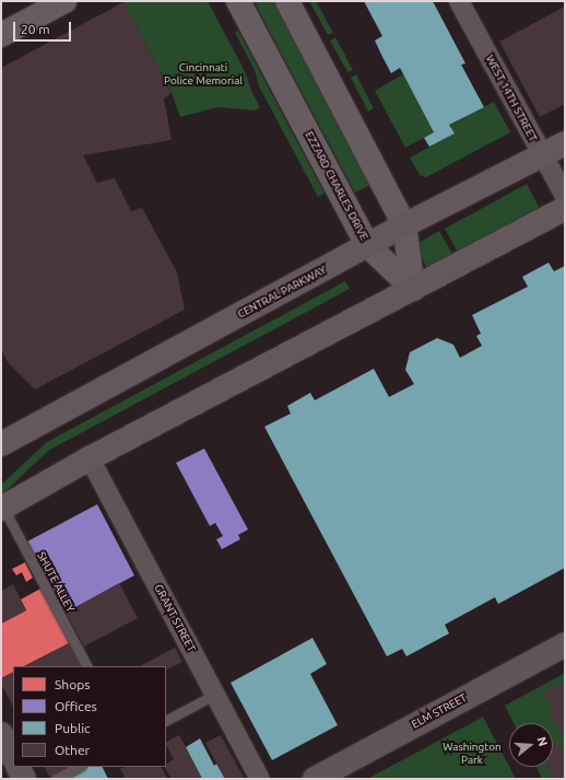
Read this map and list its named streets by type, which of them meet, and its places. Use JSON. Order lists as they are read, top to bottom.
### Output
{
  "streets": {
    "main road": ["EZZARD CHARLES DRIVE", "CENTRAL PARKWAY"],
    "street": ["WEST 14TH STREET", "GRANT STREET", "ELM STREET"],
    "lane": ["SHUTE ALLEY"]
  },
  "crossings": [
    ["WEST 14TH STREET", "CENTRAL PARKWAY"],
    ["EZZARD CHARLES DRIVE", "CENTRAL PARKWAY"]
  ],
  "parks": ["Cincinnati Police Memorial", "Washington Park"],
  "legend": [
    "Shops",
    "Offices",
    "Public",
    "Other"
  ],
  "scale_bar": "20 m",
  "north": "right"
}
